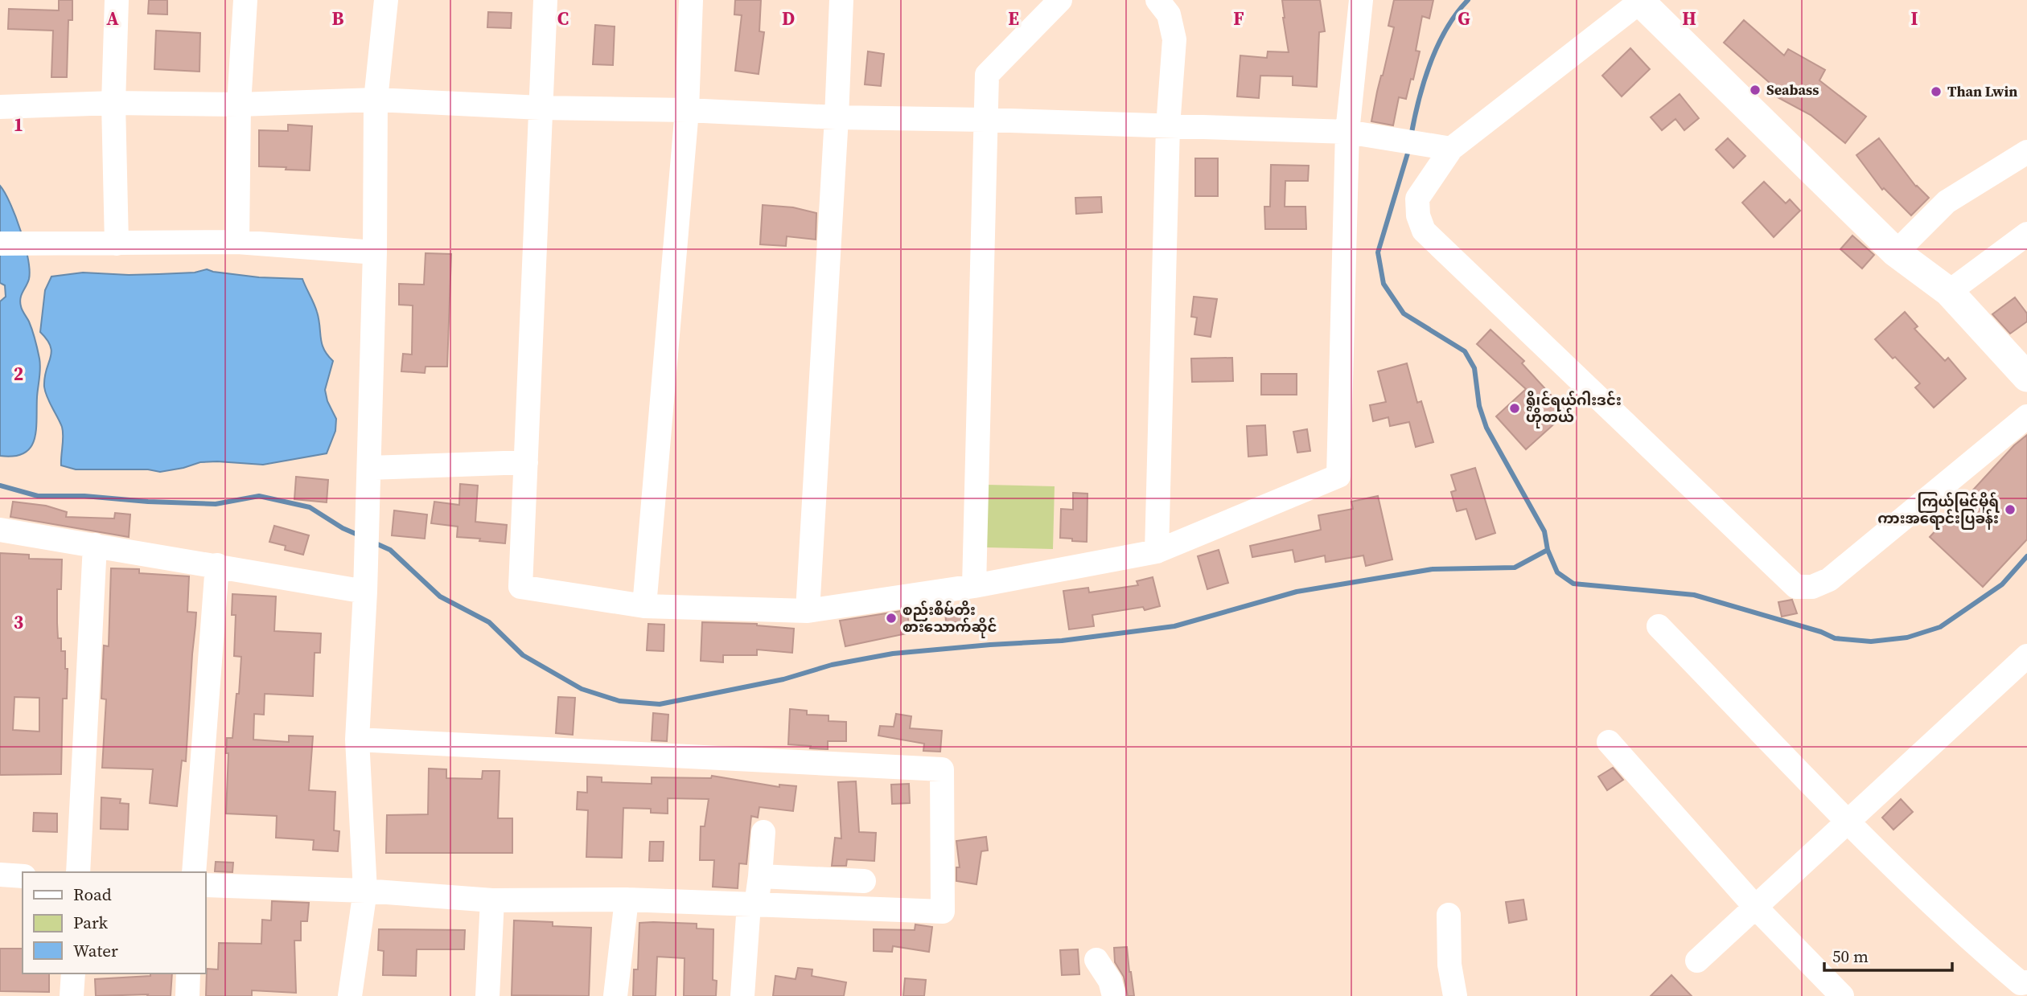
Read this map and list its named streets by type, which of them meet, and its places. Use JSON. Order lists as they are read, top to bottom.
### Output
{
  "places": [
    "Seabass",
    "Than Lwin",
    "ရွိုင်ရယ်ဂါးဒင်း ဟိုတယ်",
    "ကြယ်မြင့်မိုရ် ကားအရောင်းပြခန်း",
    "စည်းစိမ်တိုး စားသောက်ဆိုင်"
  ],
  "legend": ["Road", "Park", "Water"],
  "scale_bar": "50 m",
  "grid": {
    "columns": [
      "A",
      "B",
      "C",
      "D",
      "E",
      "F",
      "G",
      "H",
      "I"
    ],
    "rows": ["1", "2", "3"]
  }
}
